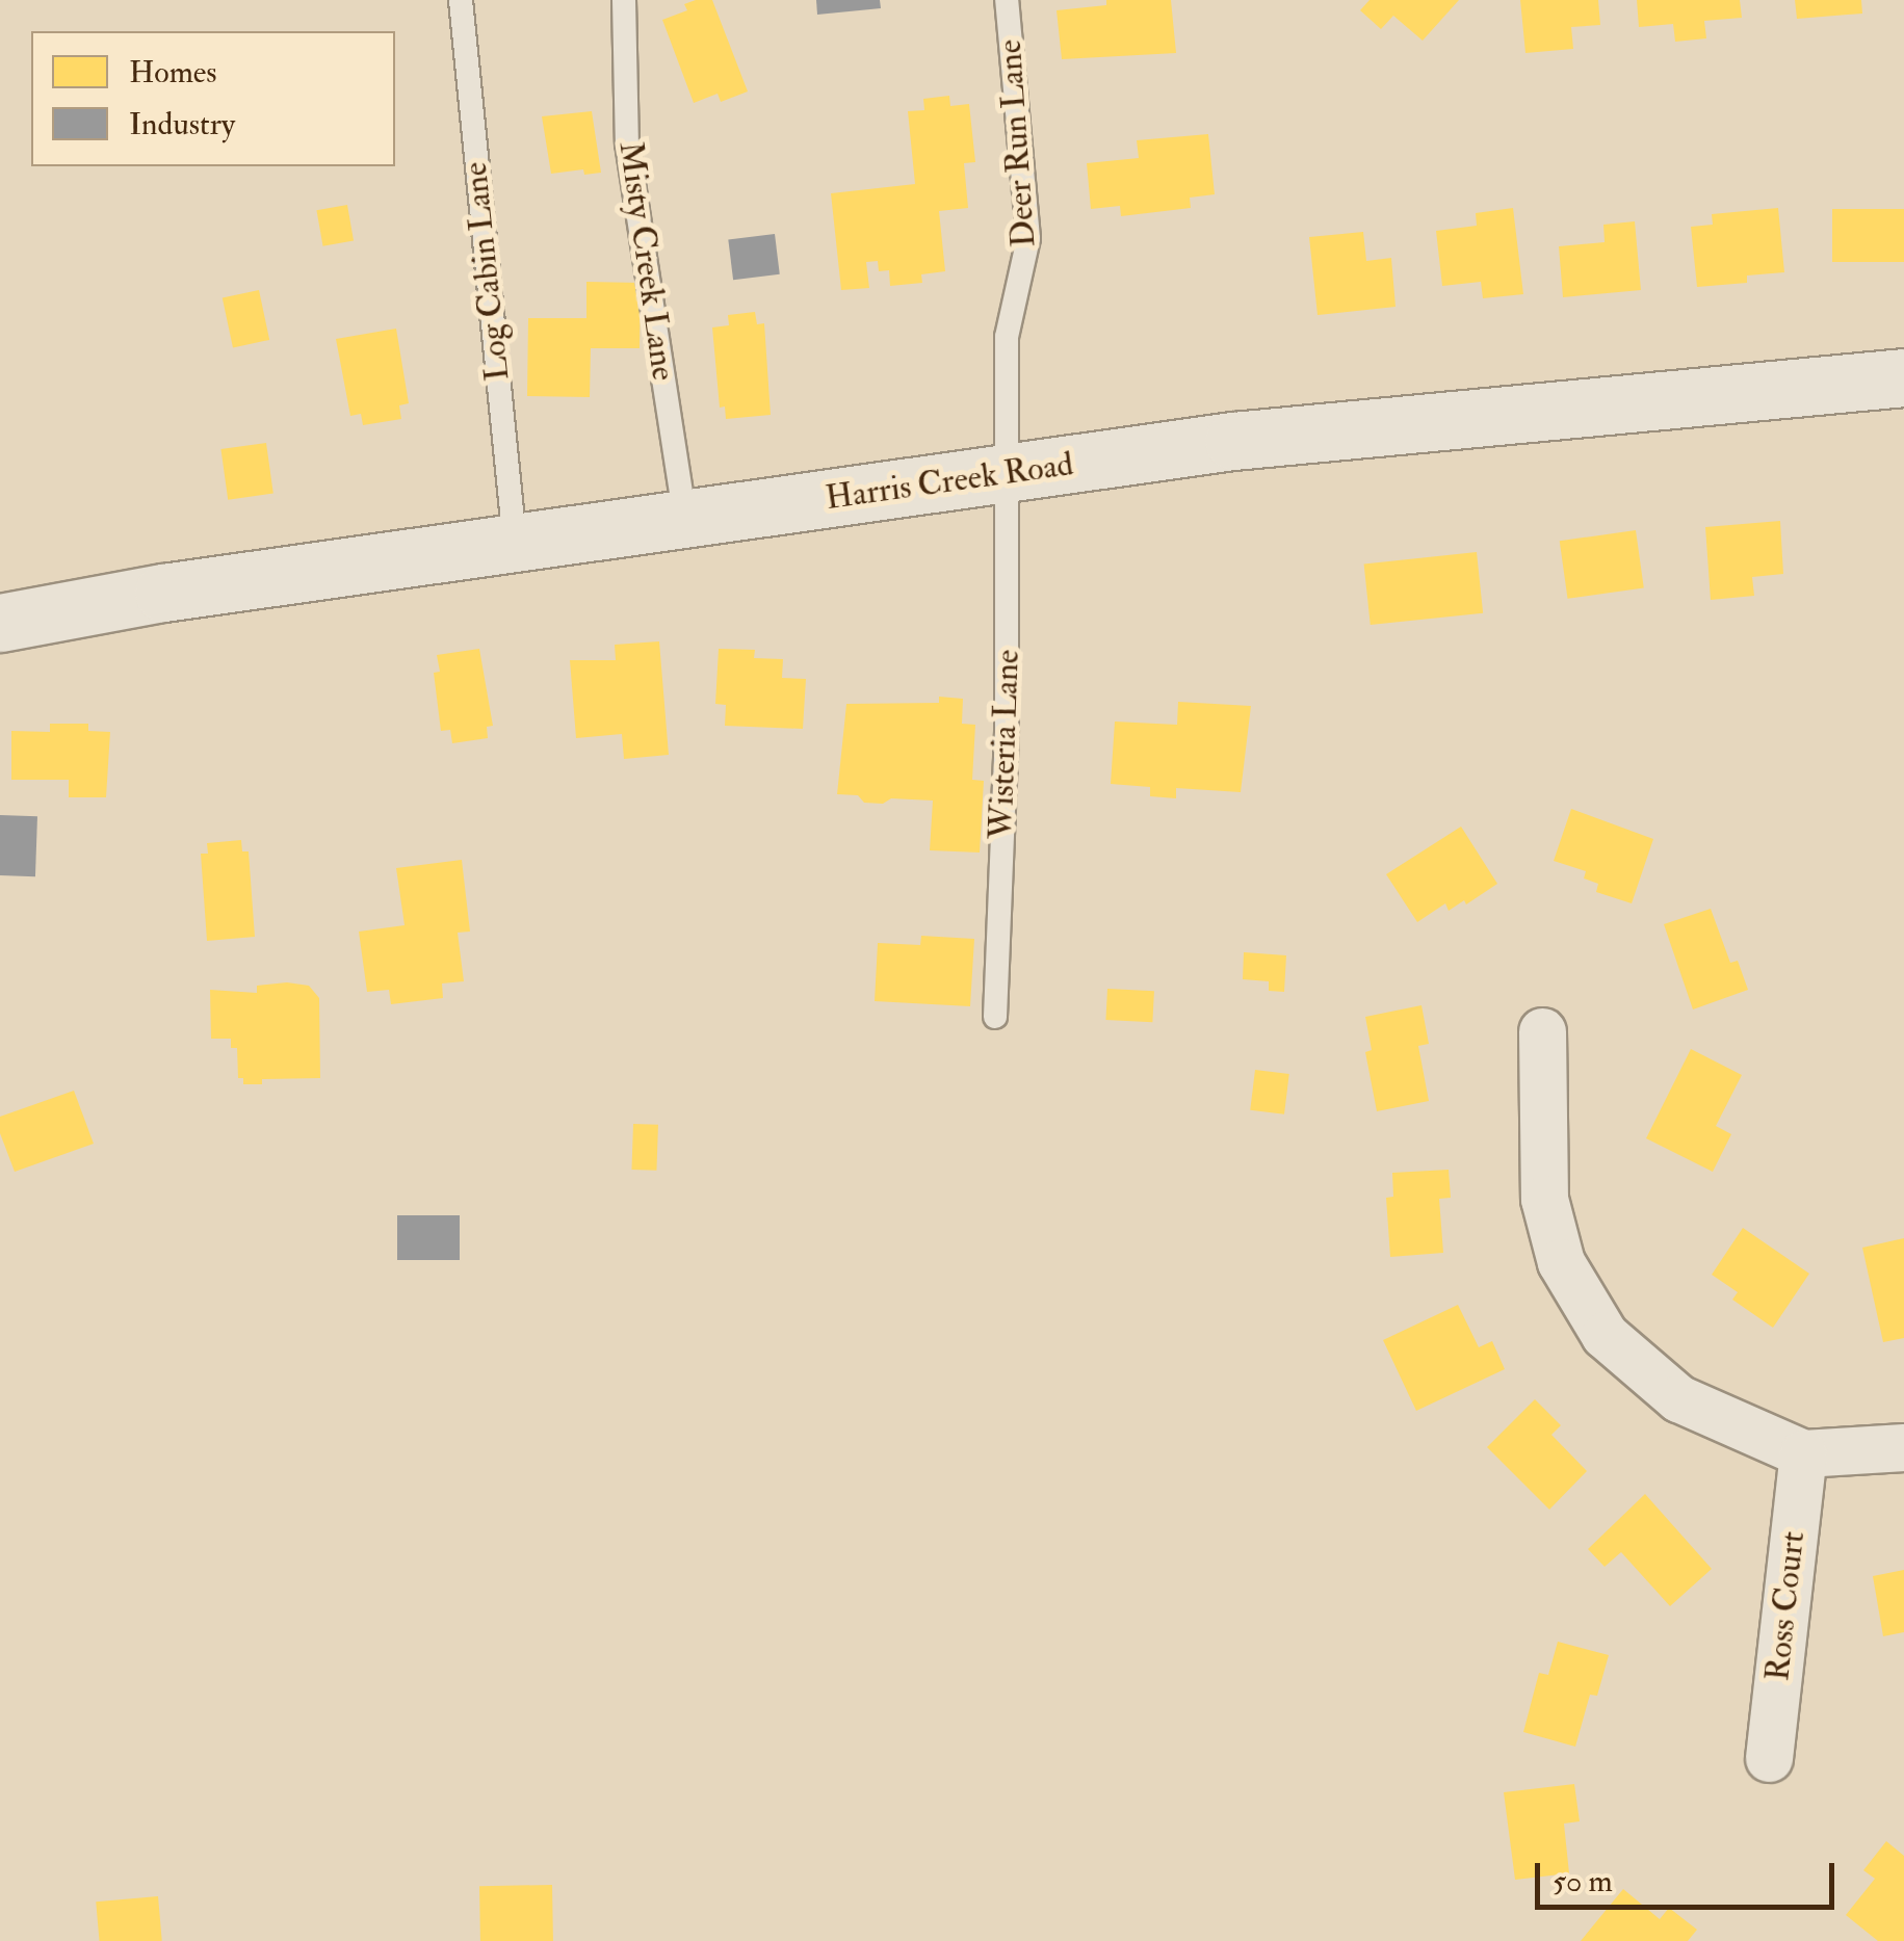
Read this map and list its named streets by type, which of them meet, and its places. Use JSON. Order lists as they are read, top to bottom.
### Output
{
  "streets": {
    "street": ["Harris Creek Road", "Ross Court"],
    "lane": [
      "Deer Run Lane",
      "Misty Creek Lane",
      "Log Cabin Lane",
      "Wisteria Lane"
    ]
  },
  "crossings": [
    ["Deer Run Lane", "Harris Creek Road"],
    ["Deer Run Lane", "Wisteria Lane"],
    ["Misty Creek Lane", "Harris Creek Road"],
    ["Log Cabin Lane", "Harris Creek Road"],
    ["Harris Creek Road", "Wisteria Lane"]
  ],
  "legend": ["Homes", "Industry"],
  "scale_bar": "50 m"
}
